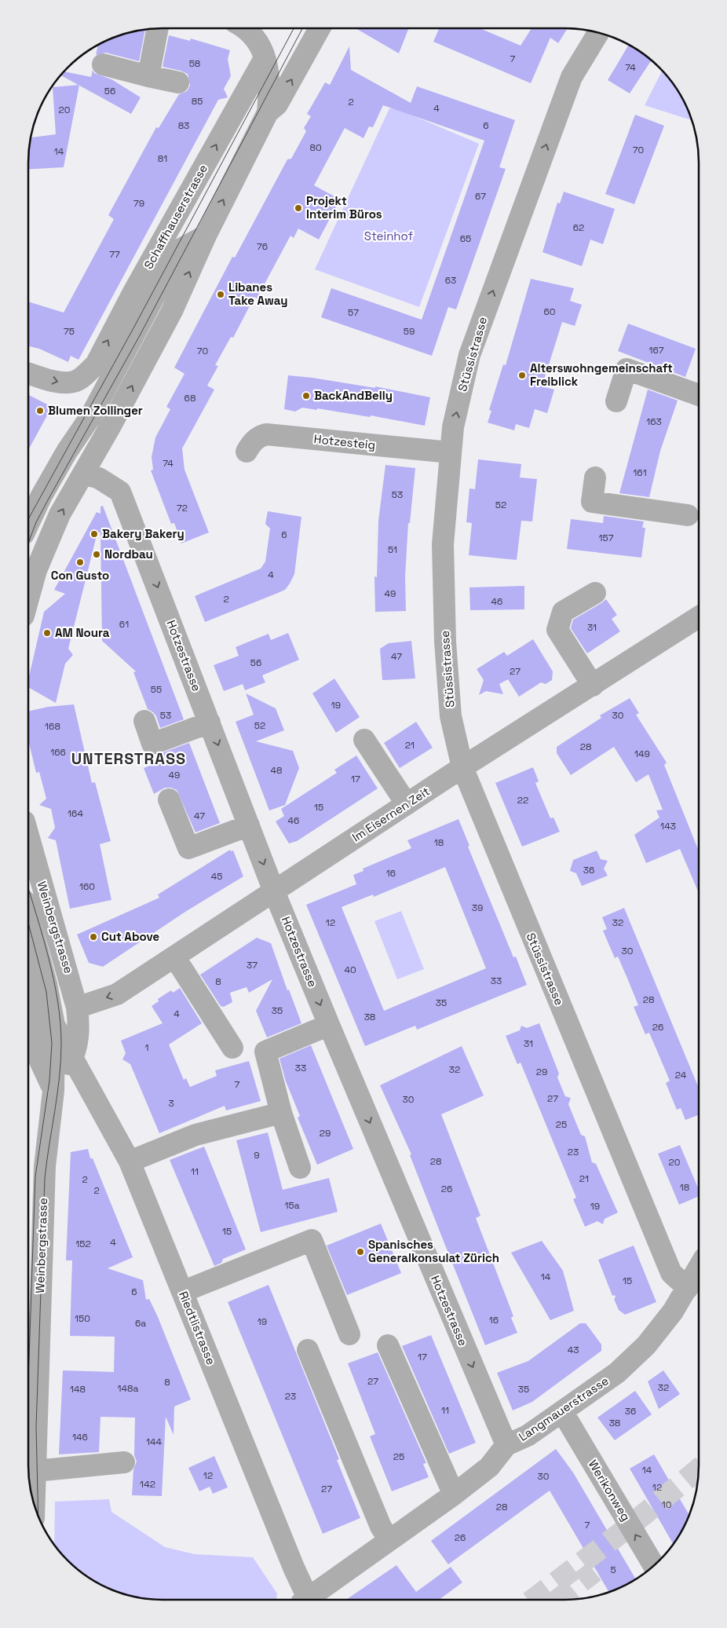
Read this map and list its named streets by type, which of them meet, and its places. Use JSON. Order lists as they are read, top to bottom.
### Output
{
  "streets": {
    "street": [
      "Schaffhauserstrasse",
      "Stüssistrasse",
      "Hotzesteig",
      "Hotzestrasse",
      "Im Eisernen Zeit",
      "Weinbergstrasse",
      "Riedtlistrasse",
      "Langmauerstrasse",
      "Werikonweg"
    ]
  },
  "crossings": [
    ["Stüssistrasse", "Hotzesteig"],
    ["Stüssistrasse", "Im Eisernen Zeit"],
    ["Stüssistrasse", "Langmauerstrasse"],
    ["Hotzestrasse", "Im Eisernen Zeit"],
    ["Hotzestrasse", "Langmauerstrasse"],
    ["Im Eisernen Zeit", "Weinbergstrasse"],
    ["Weinbergstrasse", "Riedtlistrasse"],
    ["Langmauerstrasse", "Werikonweg"]
  ],
  "one_way": ["Werikonweg"],
  "districts": ["UNTERSTRASS"],
  "parks": ["Steinhof"],
  "places": [
    "Projekt Interim Büros",
    "Libanes Take Away",
    "Alterswohngemeinschaft Freiblick",
    "BackAndBelly",
    "Blumen Zollinger",
    "Bakery Bakery",
    "Nordbau",
    "Con Gusto",
    "AM Noura",
    "Cut Above",
    "Spanisches Generalkonsulat Zürich"
  ],
  "house_numbers": [
    "7",
    "58",
    "74",
    "56",
    "85",
    "2",
    "4",
    "20",
    "83",
    "6",
    "80",
    "70",
    "14",
    "81",
    "67",
    "79",
    "62",
    "65",
    "76",
    "77",
    "63",
    "60",
    "57",
    "75",
    "59",
    "167",
    "70",
    "68",
    "163",
    "74",
    "161",
    "53",
    "52",
    "72",
    "6",
    "157",
    "51",
    "4",
    "49",
    "2",
    "46",
    "61",
    "31",
    "47",
    "56",
    "27",
    "55",
    "19",
    "53",
    "30",
    "52",
    "168",
    "21",
    "28",
    "166",
    "149",
    "48",
    "49",
    "17",
    "22",
    "15",
    "164",
    "47",
    "46",
    "143",
    "18",
    "36",
    "16",
    "45",
    "160",
    "39",
    "12",
    "32",
    "30",
    "37",
    "40",
    "33",
    "8",
    "28",
    "35",
    "35",
    "4",
    "38",
    "26",
    "31",
    "1",
    "33",
    "32",
    "29",
    "24",
    "7",
    "27",
    "30",
    "3",
    "25",
    "29",
    "23",
    "9",
    "28",
    "20",
    "11",
    "21",
    "2",
    "18",
    "26",
    "2",
    "15a",
    "19",
    "15",
    "4",
    "152",
    "14",
    "15",
    "6",
    "150",
    "16",
    "19",
    "6a",
    "43",
    "17",
    "27",
    "8",
    "32",
    "148a",
    "148",
    "35",
    "23",
    "11",
    "36",
    "38",
    "146",
    "144",
    "25",
    "14",
    "12",
    "30",
    "142",
    "12",
    "27",
    "10",
    "28",
    "7",
    "26",
    "5"
  ]
}
